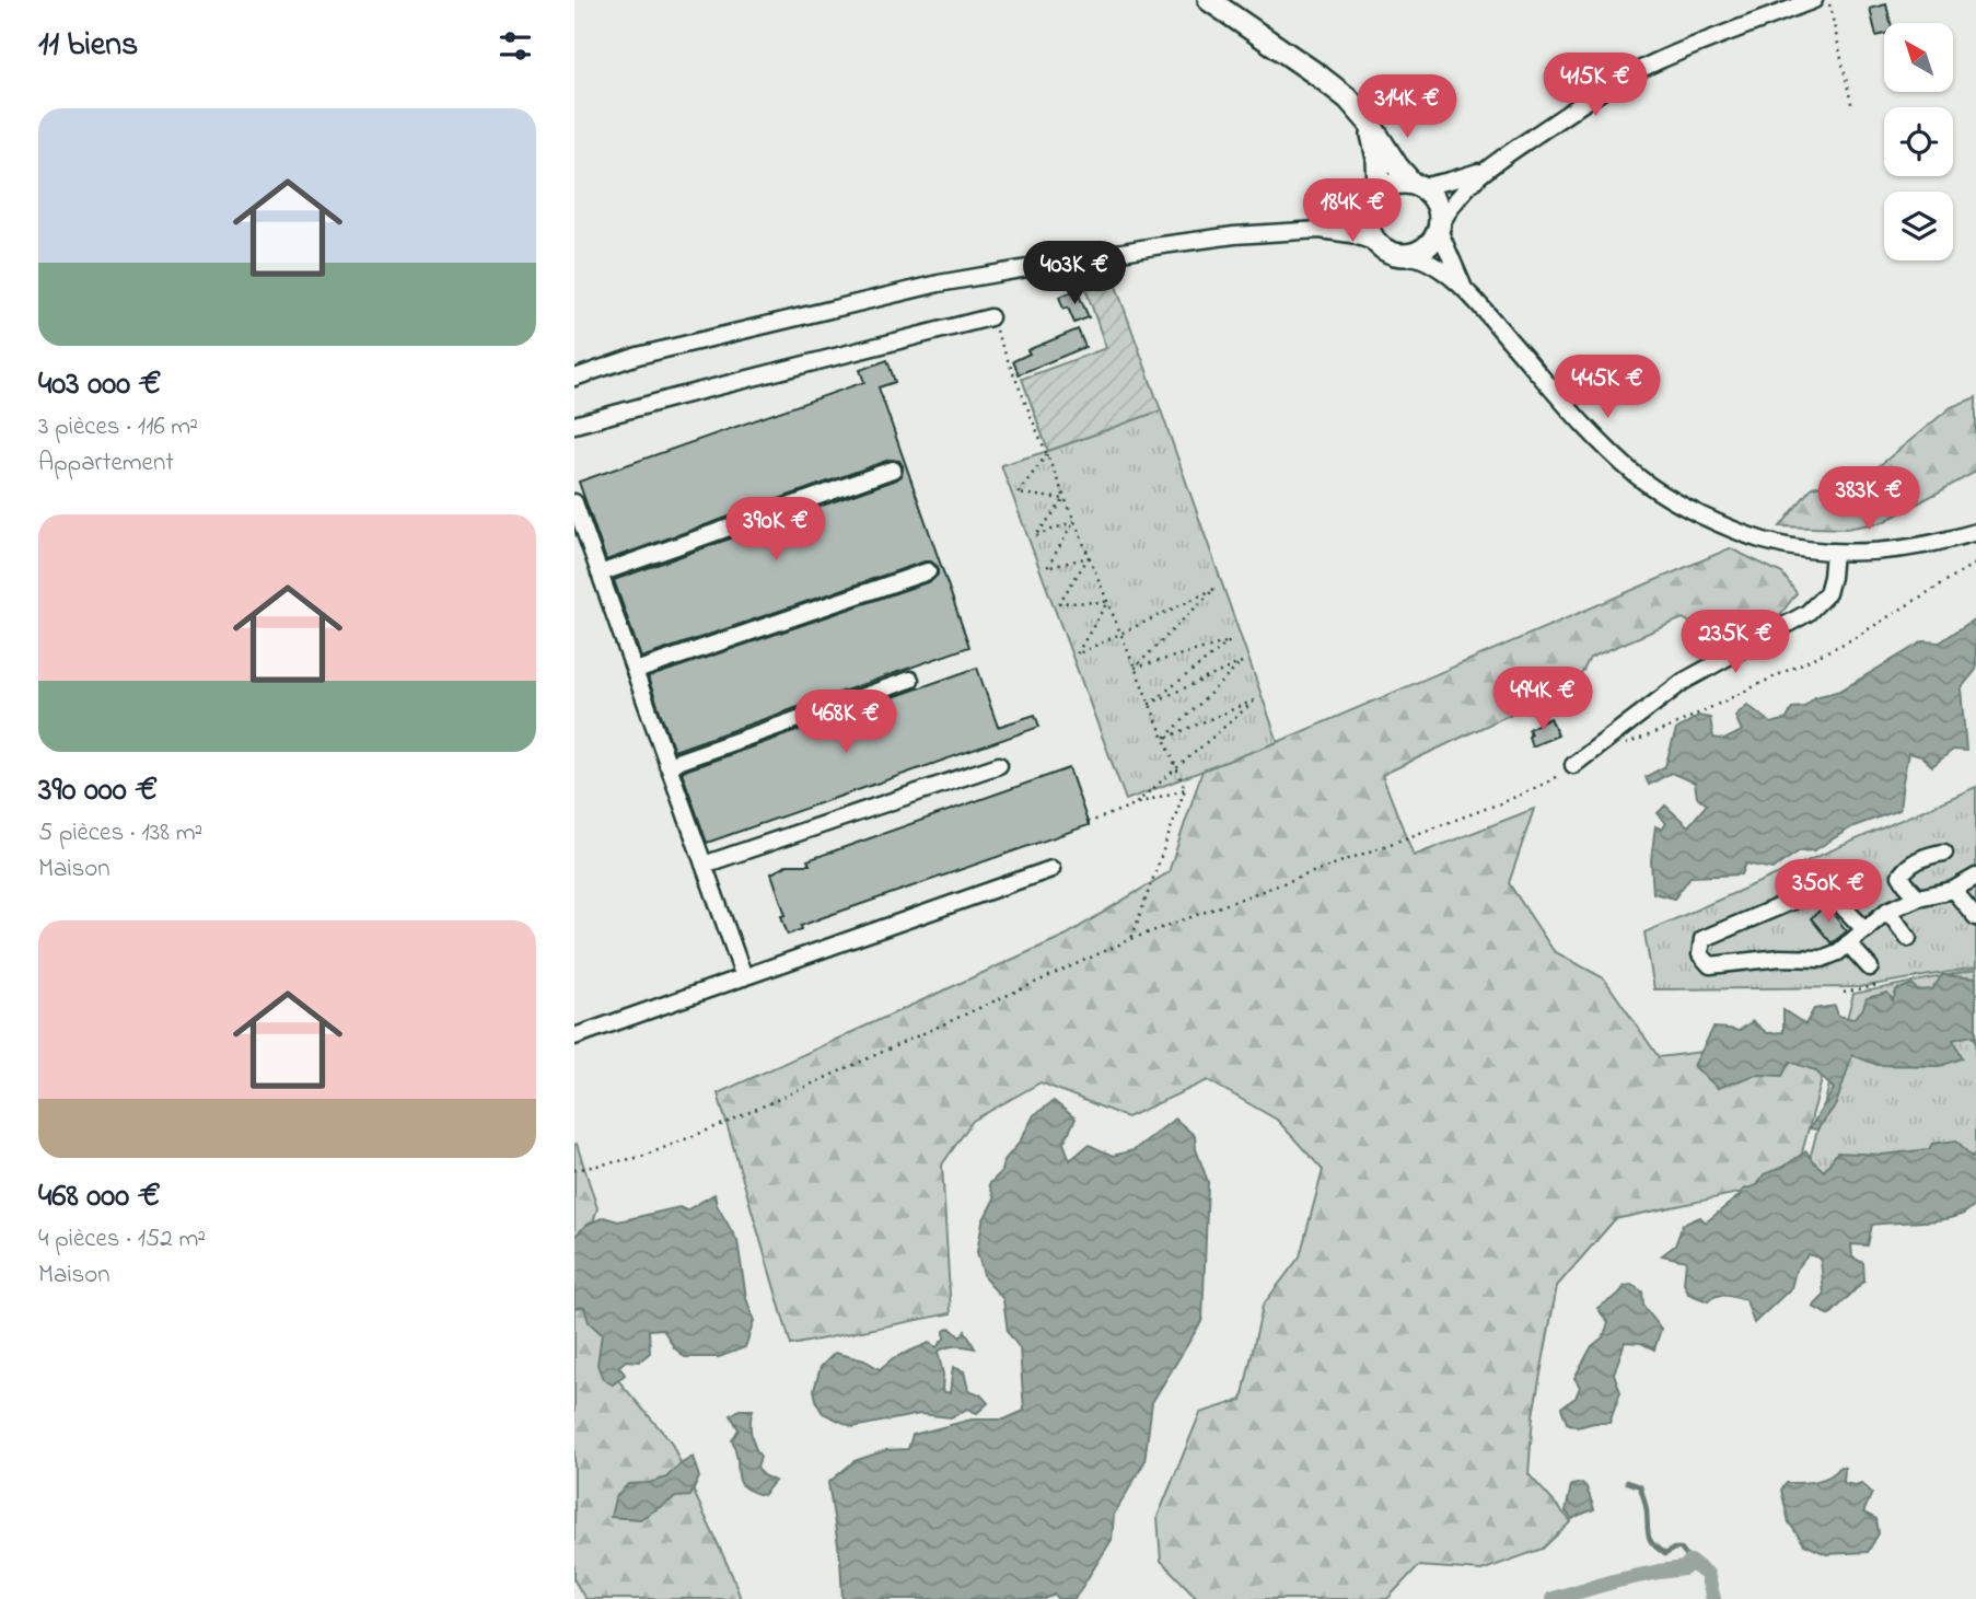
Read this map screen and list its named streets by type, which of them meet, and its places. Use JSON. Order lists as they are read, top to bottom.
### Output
{
  "north": "top left",
  "page": {
    "heading": "11 biens",
    "price": [
      "415K €",
      "314K €",
      "184K €",
      "403K €",
      "445K €",
      "383K €",
      "390K €",
      "235K €",
      "494K €",
      "468K €",
      "350K €"
    ],
    "list": [
      {
        "name": "403 000 €",
        "note": "3 pièces · 116 m² · Appartement"
      },
      {
        "name": "390 000 €",
        "note": "5 pièces · 138 m² · Maison"
      },
      {
        "name": "468 000 €",
        "note": "4 pièces · 152 m² · Maison"
      }
    ]
  }
}
